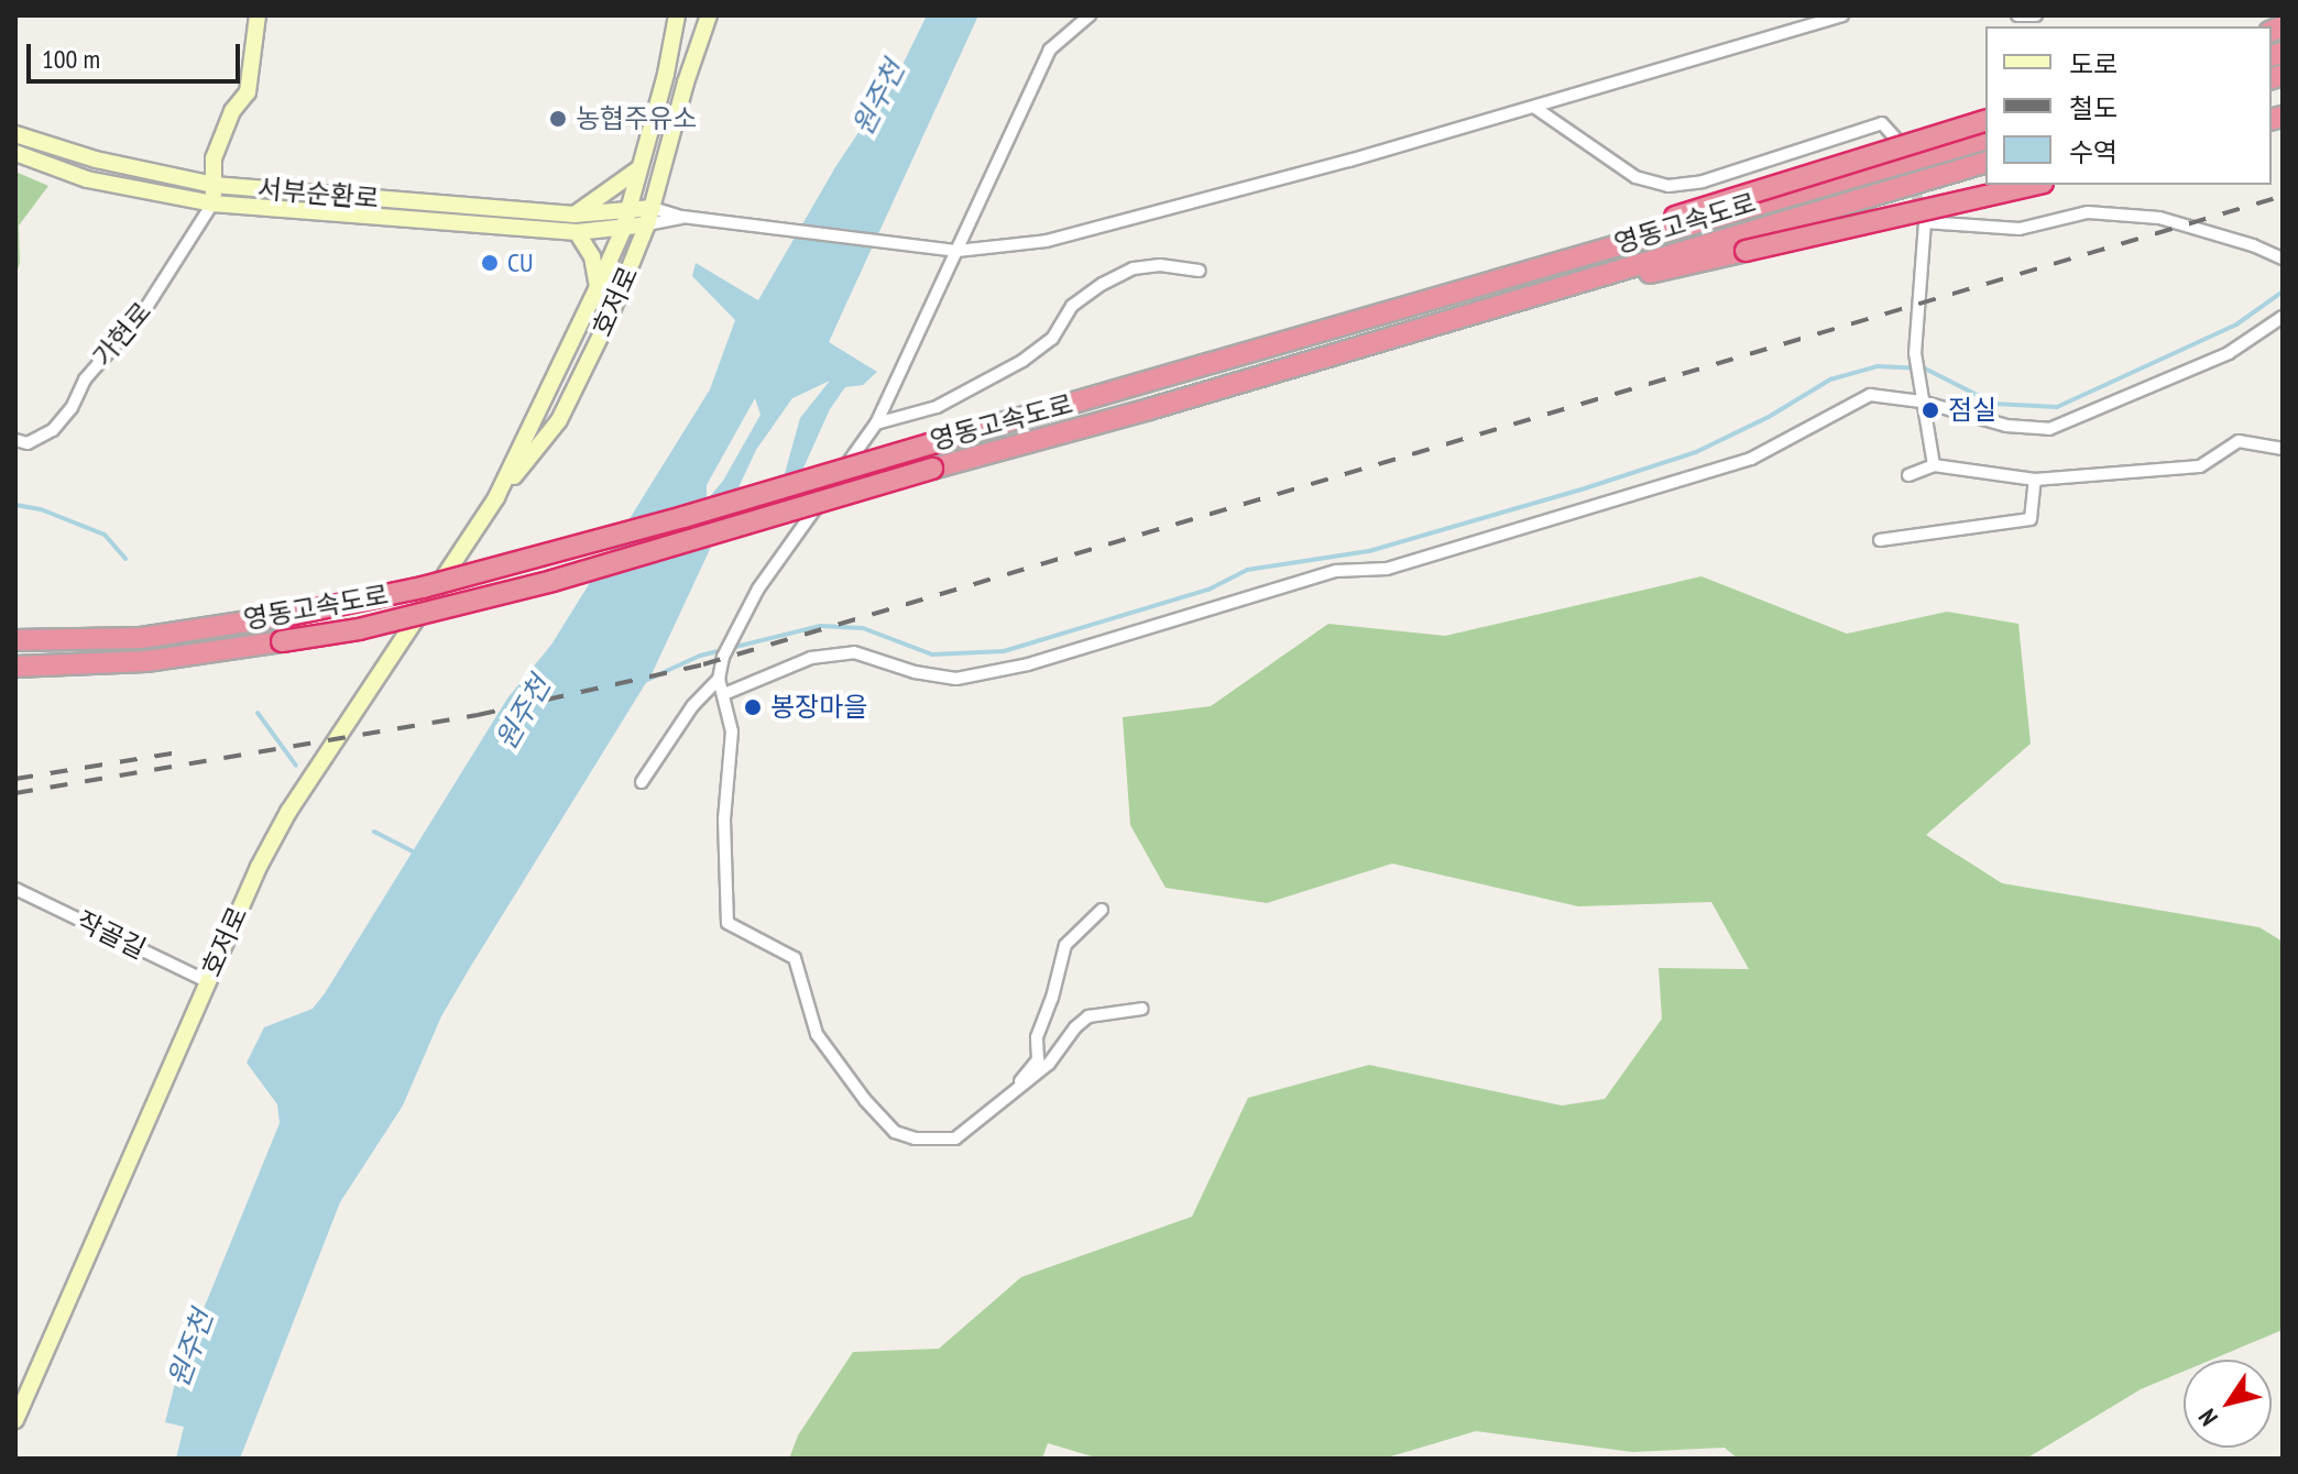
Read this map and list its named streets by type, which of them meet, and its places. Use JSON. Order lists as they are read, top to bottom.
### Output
{
  "streets": {
    "highway": ["영동고속도로"],
    "street": [
      "서부순환로",
      "호저로",
      "가현로",
      "작골길"
    ]
  },
  "crossings": [
    ["서부순환로", "호저로"],
    ["서부순환로", "가현로"],
    ["호저로", "작골길"]
  ],
  "water": ["원주천"],
  "places": [
    "농협주유소",
    "CU",
    "점실",
    "봉장마을"
  ],
  "legend": ["도로", "철도", "수역"],
  "scale_bar": "100 m",
  "north": "bottom left"
}
